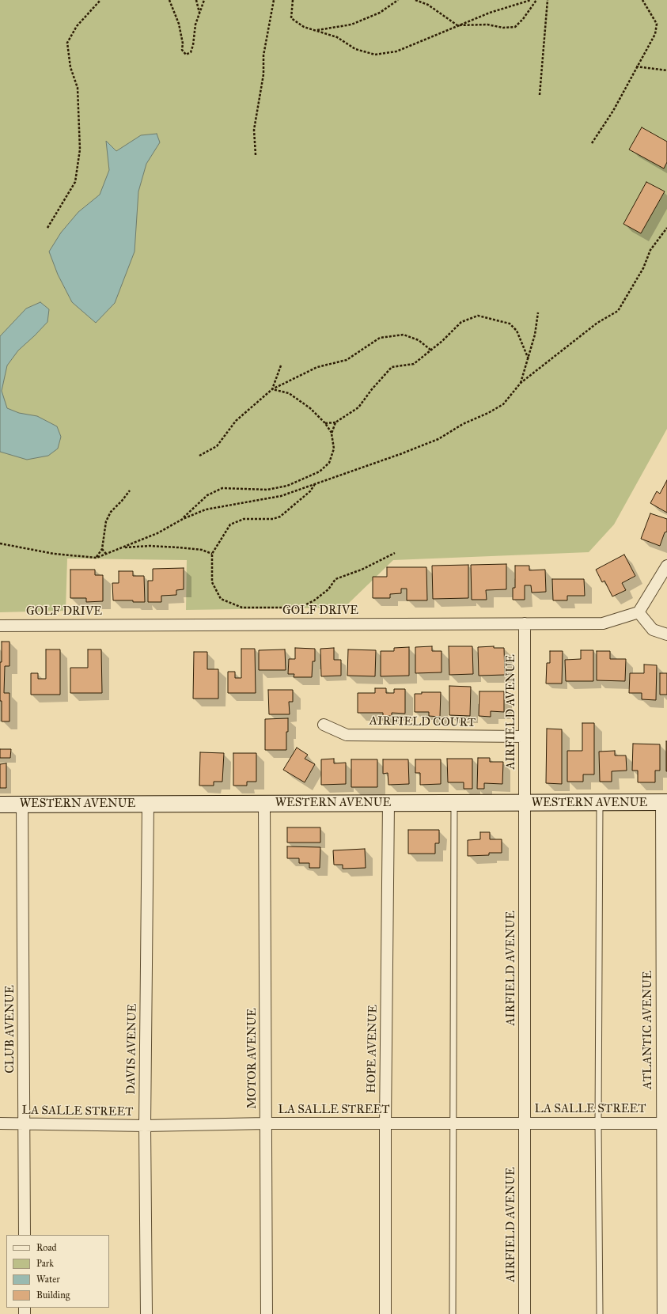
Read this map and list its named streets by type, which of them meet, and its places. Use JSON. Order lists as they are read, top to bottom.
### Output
{
  "streets": {
    "street": [
      "GOLF DRIVE",
      "AIRFIELD AVENUE",
      "AIRFIELD COURT",
      "WESTERN AVENUE",
      "CLUB AVENUE",
      "ATLANTIC AVENUE",
      "DAVIS AVENUE",
      "HOPE AVENUE",
      "MOTOR AVENUE",
      "LA SALLE STREET"
    ]
  },
  "crossings": [
    ["GOLF DRIVE", "AIRFIELD AVENUE"],
    ["AIRFIELD AVENUE", "AIRFIELD COURT"],
    ["AIRFIELD AVENUE", "WESTERN AVENUE"],
    ["AIRFIELD AVENUE", "LA SALLE STREET"],
    ["WESTERN AVENUE", "CLUB AVENUE"],
    ["WESTERN AVENUE", "ATLANTIC AVENUE"],
    ["WESTERN AVENUE", "DAVIS AVENUE"],
    ["WESTERN AVENUE", "HOPE AVENUE"],
    ["WESTERN AVENUE", "MOTOR AVENUE"],
    ["CLUB AVENUE", "LA SALLE STREET"],
    ["ATLANTIC AVENUE", "LA SALLE STREET"],
    ["DAVIS AVENUE", "LA SALLE STREET"],
    ["HOPE AVENUE", "LA SALLE STREET"],
    ["MOTOR AVENUE", "LA SALLE STREET"]
  ],
  "legend": [
    "Road",
    "Park",
    "Water",
    "Building"
  ]
}
